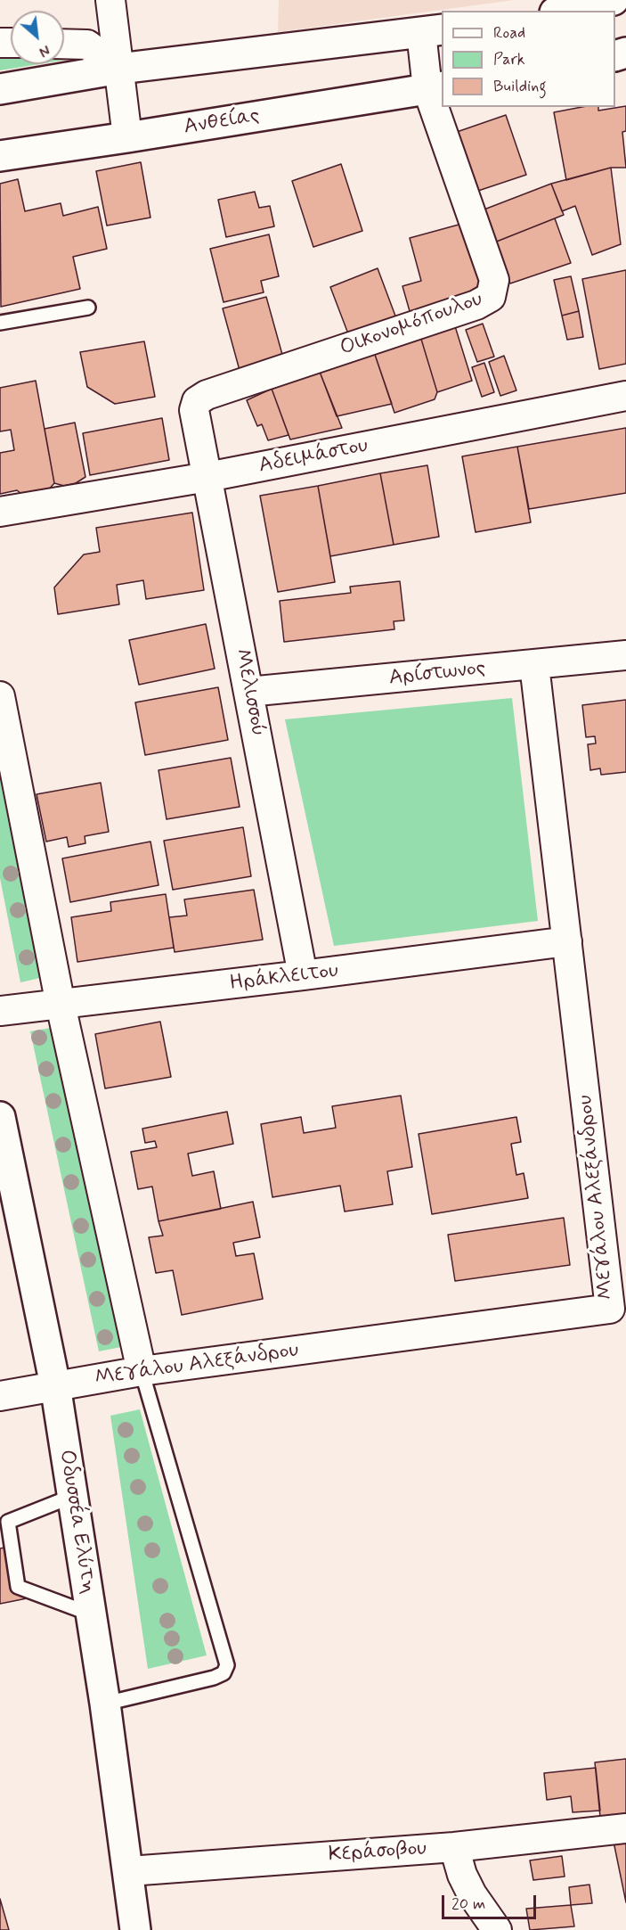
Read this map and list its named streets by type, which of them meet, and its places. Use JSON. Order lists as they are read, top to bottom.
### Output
{
  "streets": {
    "main road": ["Ανθείας", "Οδυσσέα Ελύτη"],
    "street": [
      "Οικονομόπουλου",
      "Αδειμάστου",
      "Αρίστωνος",
      "Μελισσού",
      "Ηράκλειτου",
      "Μεγάλου Αλεξάνδρου",
      "Κεράσοβου"
    ]
  },
  "crossings": [
    ["Ανθείας", "Οικονομόπουλου"],
    ["Οικονομόπουλου", "Μελισσού"],
    ["Αδειμάστου", "Μελισσού"],
    ["Αρίστωνος", "Μελισσού"],
    ["Αρίστωνος", "Μεγάλου Αλεξάνδρου"],
    ["Μελισσού", "Ηράκλειτου"],
    ["Ηράκλειτου", "Μεγάλου Αλεξάνδρου"],
    ["Μεγάλου Αλεξάνδρου", "Οδυσσέα Ελύτη"],
    ["Οδυσσέα Ελύτη", "Κεράσοβου"]
  ],
  "legend": ["Road", "Park", "Building"],
  "scale_bar": "20 m",
  "north": "bottom right"
}
